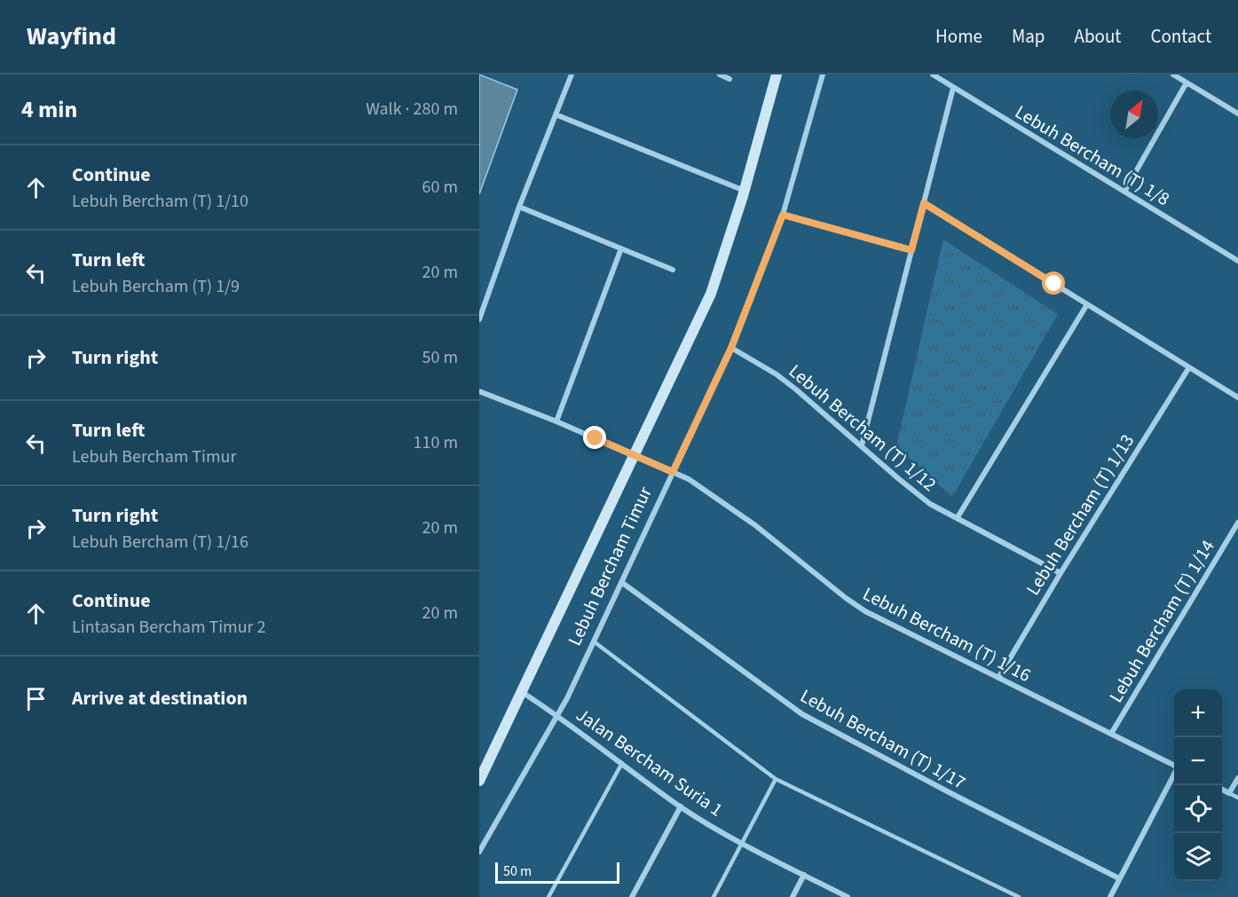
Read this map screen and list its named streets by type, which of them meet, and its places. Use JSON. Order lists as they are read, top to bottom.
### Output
{
  "streets": {
    "street": [
      "Lebuh Bercham (T) 1/8",
      "Lebuh Bercham (T) 1/12",
      "Lebuh Bercham (T) 1/13",
      "Lebuh Bercham Timur",
      "Lebuh Bercham (T) 1/14",
      "Lebuh Bercham (T) 1/16",
      "Lebuh Bercham (T) 1/17",
      "Jalan Bercham Suria 1"
    ]
  },
  "crossings": [
    ["Lebuh Bercham (T) 1/12", "Lebuh Bercham (T) 1/13"],
    ["Lebuh Bercham (T) 1/12", "Lebuh Bercham Timur"],
    ["Lebuh Bercham (T) 1/13", "Lebuh Bercham (T) 1/16"],
    ["Lebuh Bercham Timur", "Lebuh Bercham (T) 1/16"],
    ["Lebuh Bercham Timur", "Lebuh Bercham (T) 1/17"],
    ["Lebuh Bercham Timur", "Jalan Bercham Suria 1"],
    ["Lebuh Bercham (T) 1/14", "Lebuh Bercham (T) 1/16"]
  ],
  "scale_bar": "50 m",
  "north": "top right",
  "page": {
    "header": "Wayfind",
    "nav": [
      "Home",
      "Map",
      "About",
      "Contact"
    ],
    "heading": ["4 min", "Walk · 280 m"],
    "list": [
      ["Continue", "Lebuh Bercham (T) 1/10", "60 m"],
      ["Turn left", "Lebuh Bercham (T) 1/9", "20 m"],
      ["Turn right", "50 m"],
      ["Turn left", "Lebuh Bercham Timur", "110 m"],
      ["Turn right", "Lebuh Bercham (T) 1/16", "20 m"],
      ["Continue", "Lintasan Bercham Timur 2", "20 m"],
      "Arrive at destination"
    ],
    "map_buttons": ["+", "−"],
    "scale": "50 m"
  }
}
